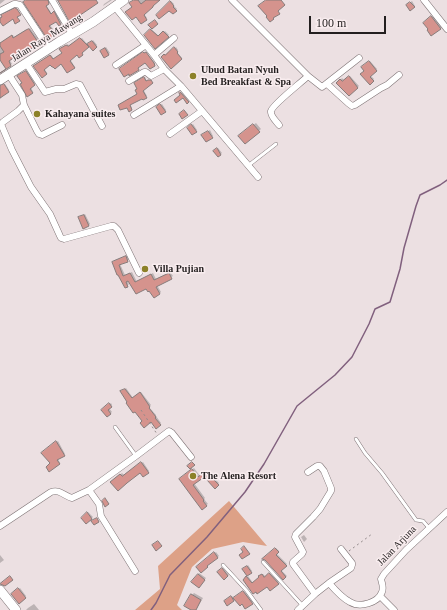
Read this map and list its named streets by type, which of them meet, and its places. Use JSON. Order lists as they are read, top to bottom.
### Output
{
  "streets": {
    "main road": ["Jalan Raya Mawang"],
    "street": ["Jalan Arjuna"]
  },
  "places": [
    "Ubud Batan Nyuh Bed Breakfast & Spa",
    "Kahayana suites",
    "Villa Pujian",
    "The Alena Resort"
  ],
  "scale_bar": "100 m"
}
